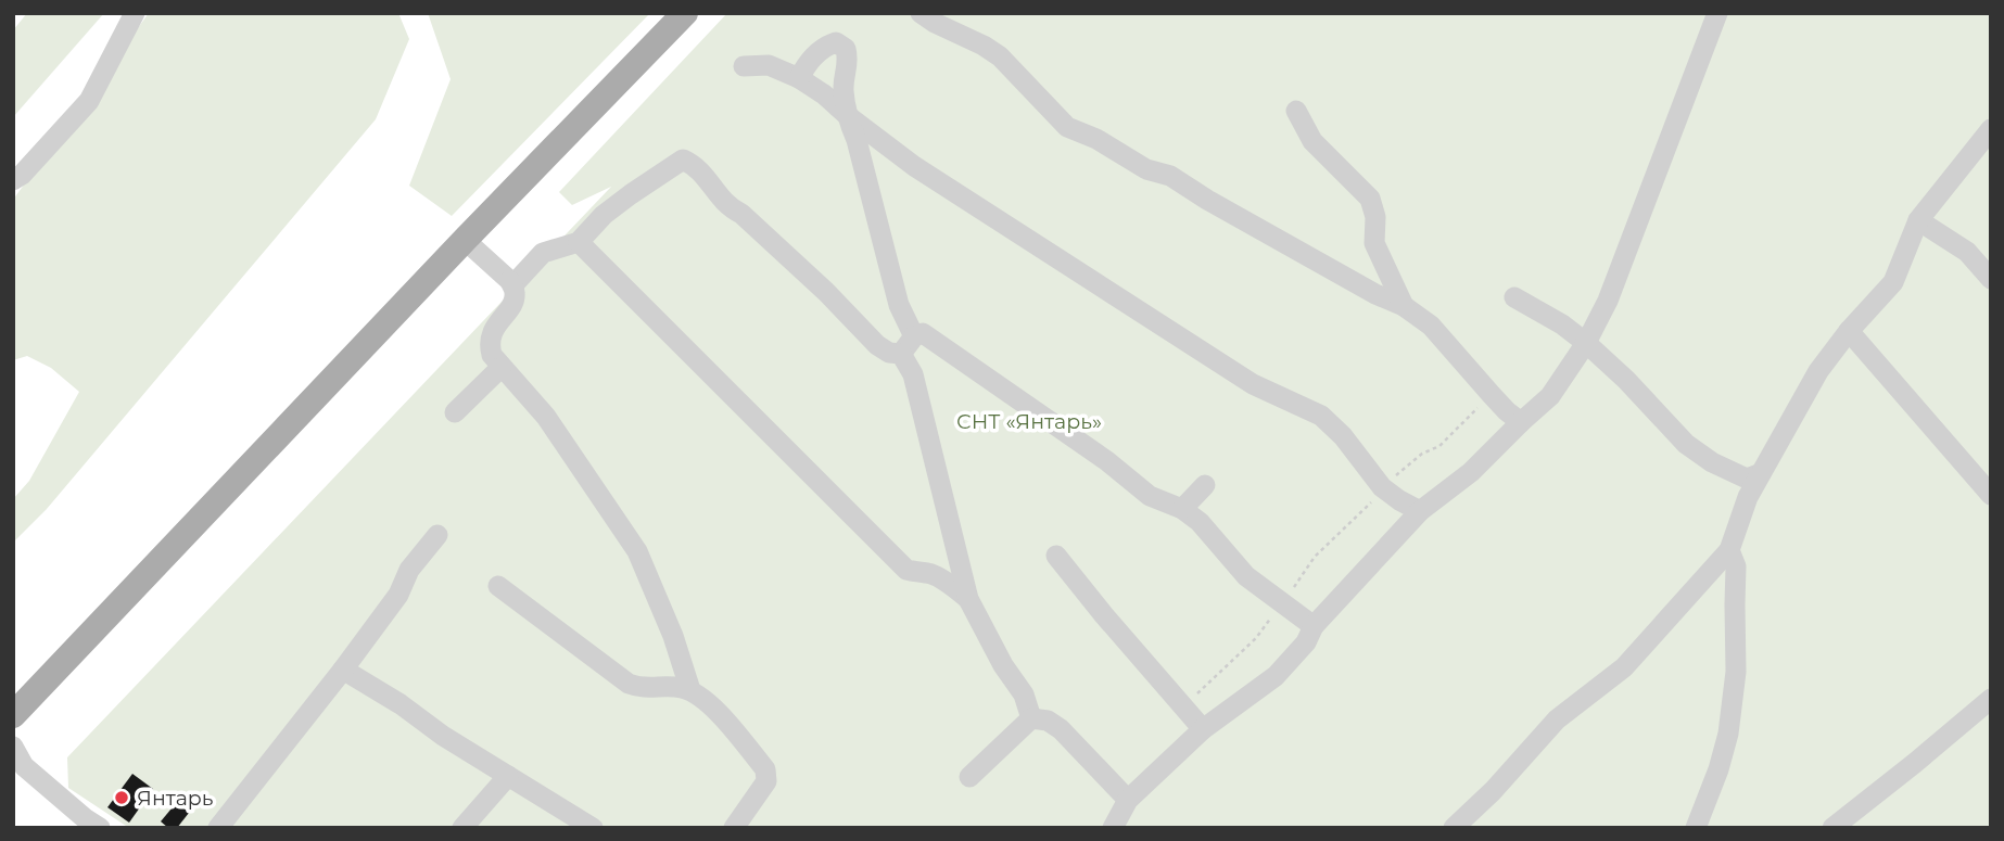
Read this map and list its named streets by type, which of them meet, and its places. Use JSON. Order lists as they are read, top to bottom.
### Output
{
  "parks": ["СНТ «Янтарь»"],
  "places": ["Янтарь"]
}
